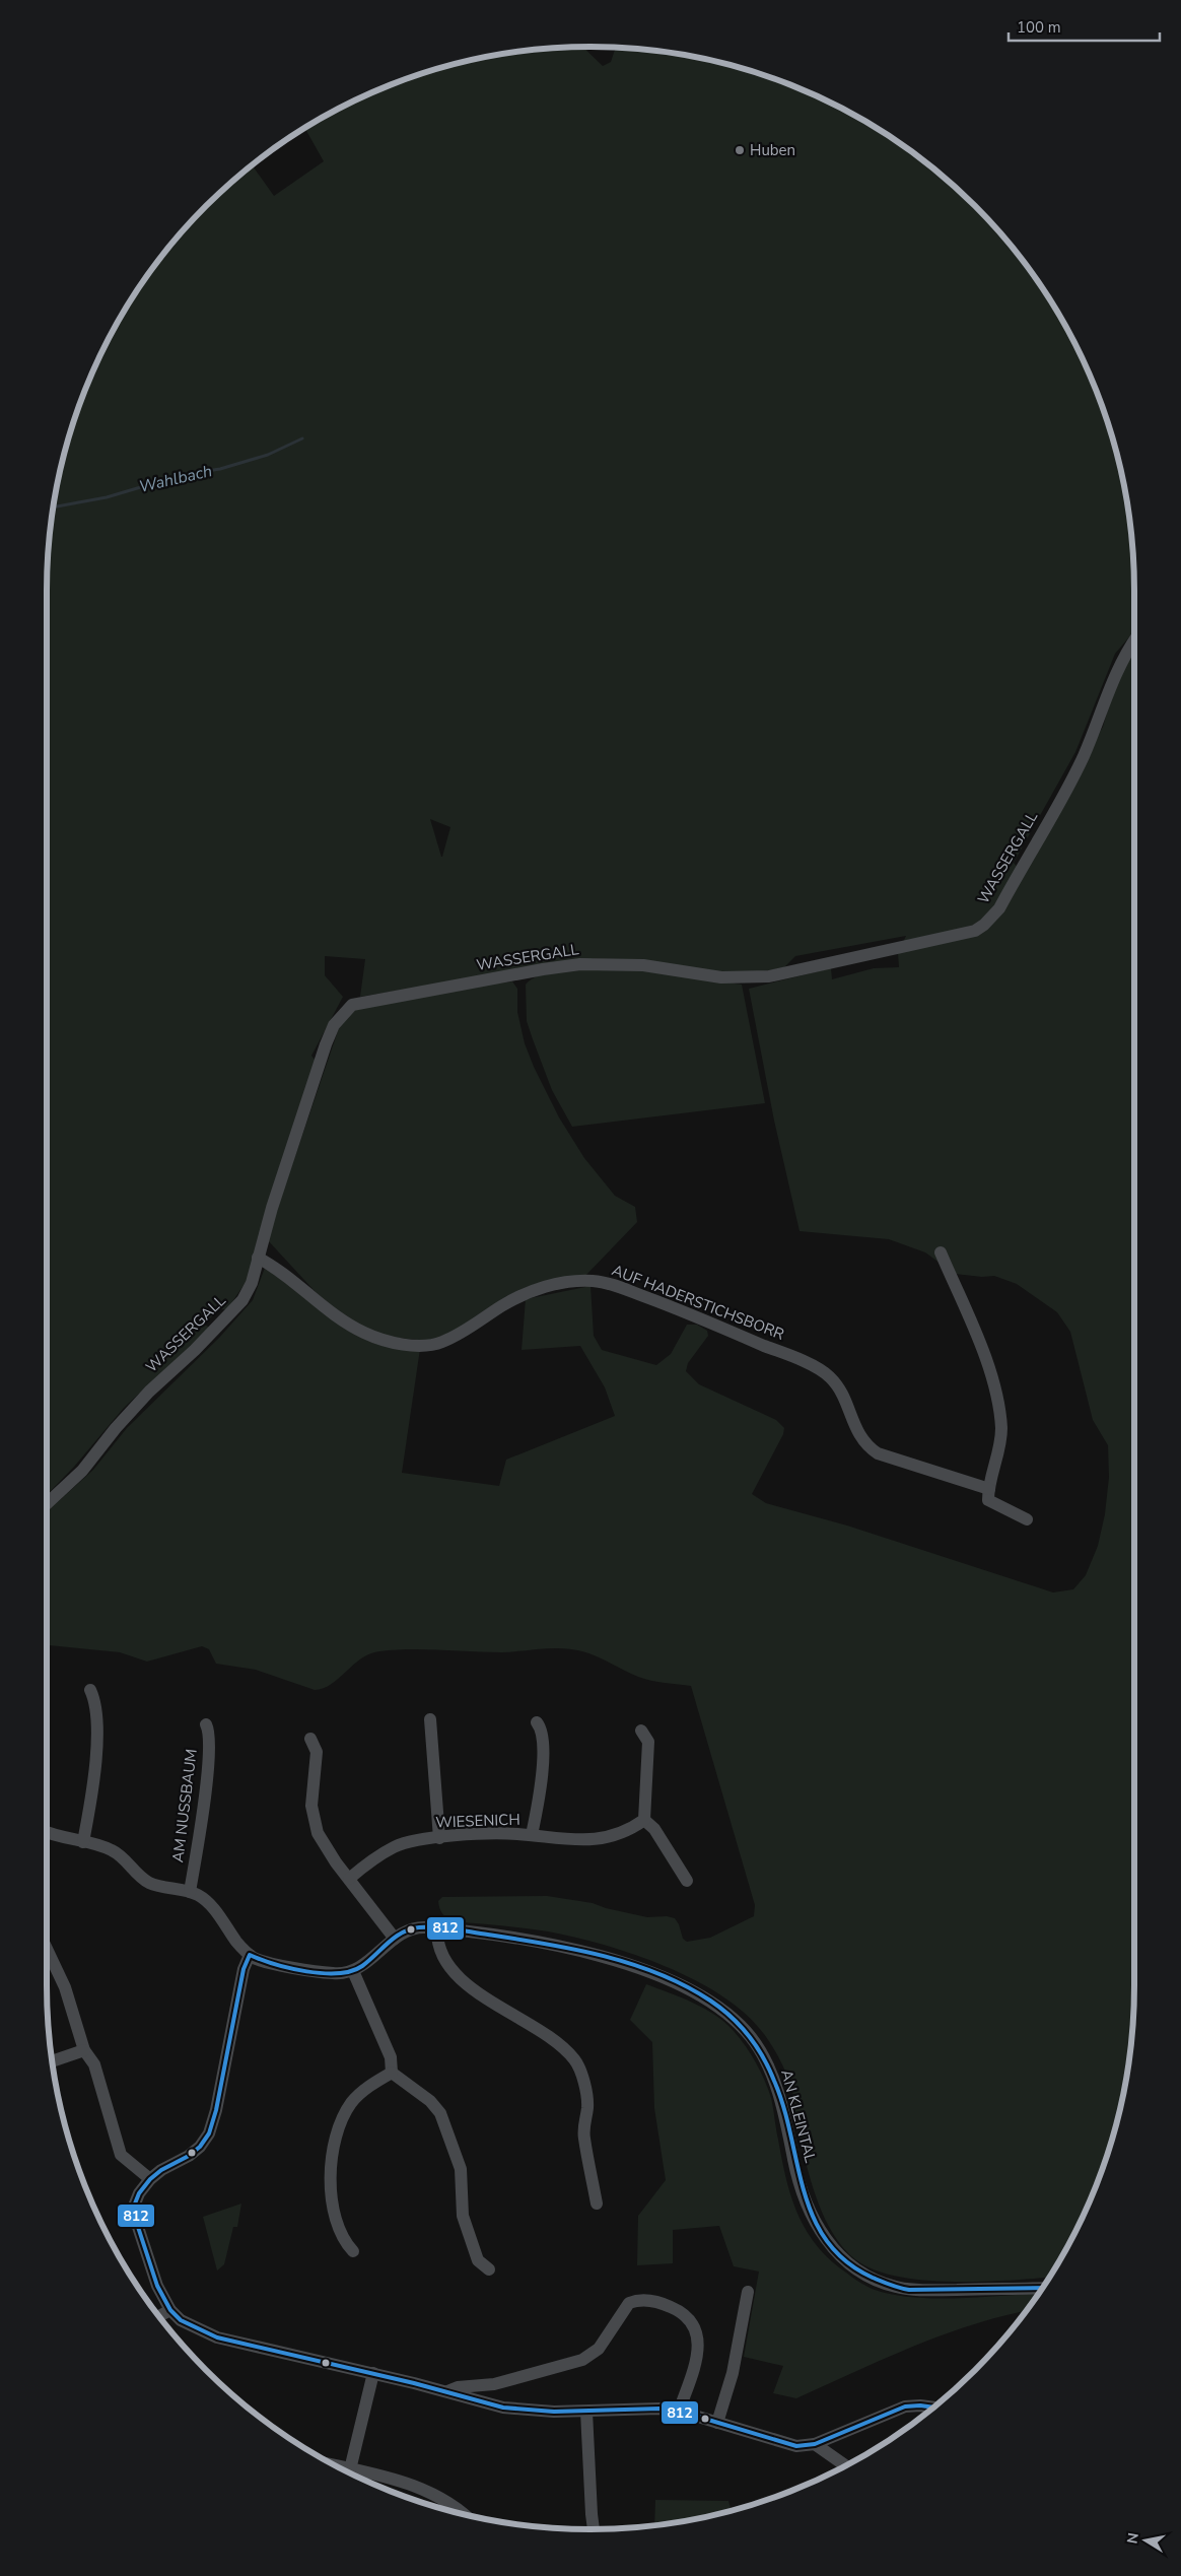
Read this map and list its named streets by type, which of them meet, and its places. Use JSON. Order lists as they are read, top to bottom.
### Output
{
  "streets": {
    "street": [
      "WASSERGALL",
      "AUF HADERSTICHSBORR",
      "AM NUSSBAUM",
      "WIESENICH",
      "AN KLEINTAL"
    ]
  },
  "crossings": [
    ["WASSERGALL", "AUF HADERSTICHSBORR"]
  ],
  "water": ["Wahlbach"],
  "places": ["Huben"],
  "lines": ["transit line 812"],
  "scale_bar": "100 m",
  "north": "left"
}
